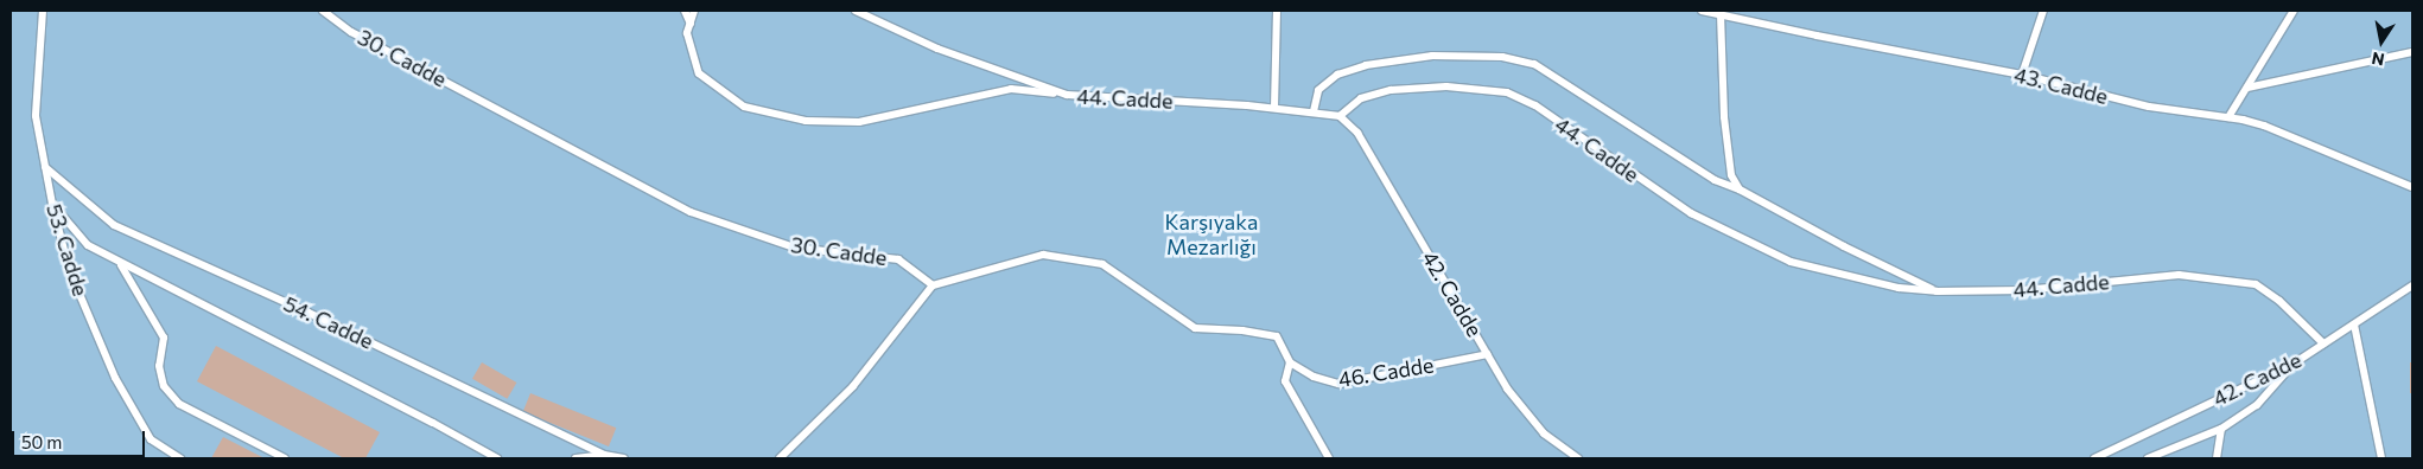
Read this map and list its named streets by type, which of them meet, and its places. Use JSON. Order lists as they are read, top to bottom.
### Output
{
  "streets": {
    "lane": [
      "30. Cadde",
      "43. Cadde",
      "44. Cadde",
      "53. Cadde",
      "42. Cadde",
      "54. Cadde",
      "46. Cadde"
    ]
  },
  "crossings": [
    ["44. Cadde", "42. Cadde"],
    ["53. Cadde", "54. Cadde"],
    ["42. Cadde", "46. Cadde"]
  ],
  "parks": ["Karşıyaka Mezarlığı"],
  "scale_bar": "50 m",
  "north": "bottom"
}
